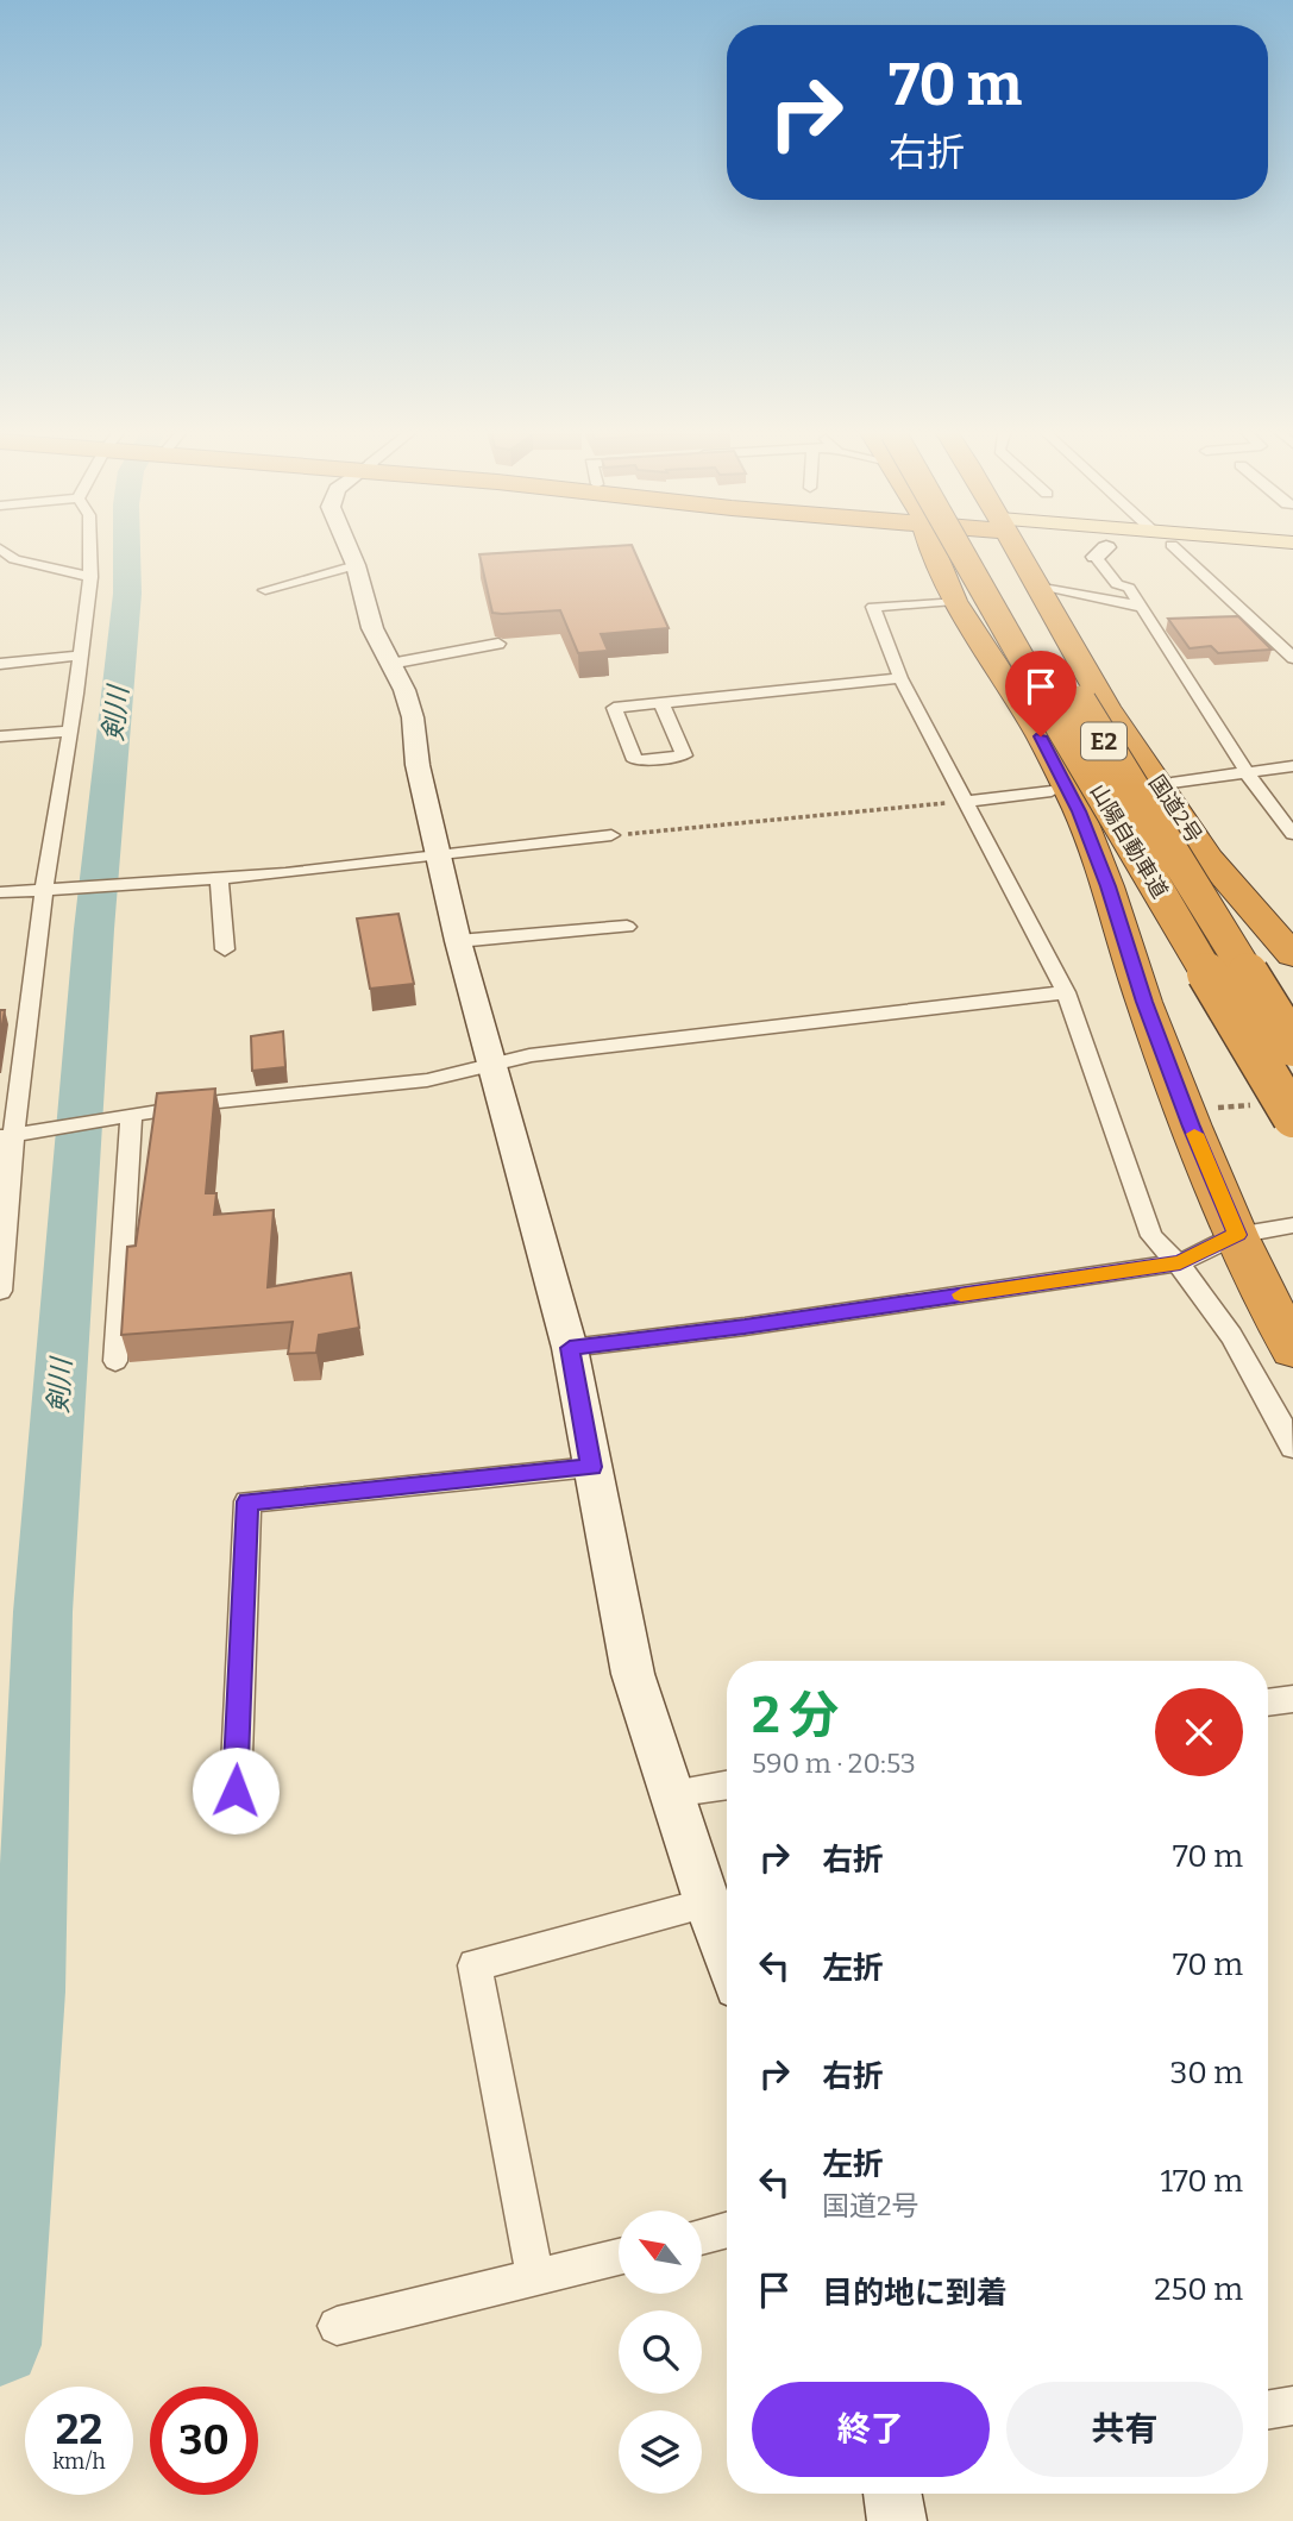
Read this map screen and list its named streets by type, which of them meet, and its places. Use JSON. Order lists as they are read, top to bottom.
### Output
{
  "streets": {
    "highway": ["E2", "国道2号", "山陽自動車道"]
  },
  "water": ["剣川"],
  "north": "top left",
  "page": {
    "turn": ["70 m", "右折"],
    "heading": ["2 分", "590 m · 20:53"],
    "list": [
      {
        "name": "右折",
        "value": "70 m"
      },
      {
        "name": "左折",
        "value": "70 m"
      },
      {
        "name": "右折",
        "value": "30 m"
      },
      {
        "name": "左折",
        "note": "国道2号",
        "value": "170 m"
      },
      {
        "name": "目的地に到着",
        "value": "250 m"
      }
    ],
    "buttons": ["終了", "共有"],
    "speed": "22 km/h",
    "limit": "30"
  }
}
